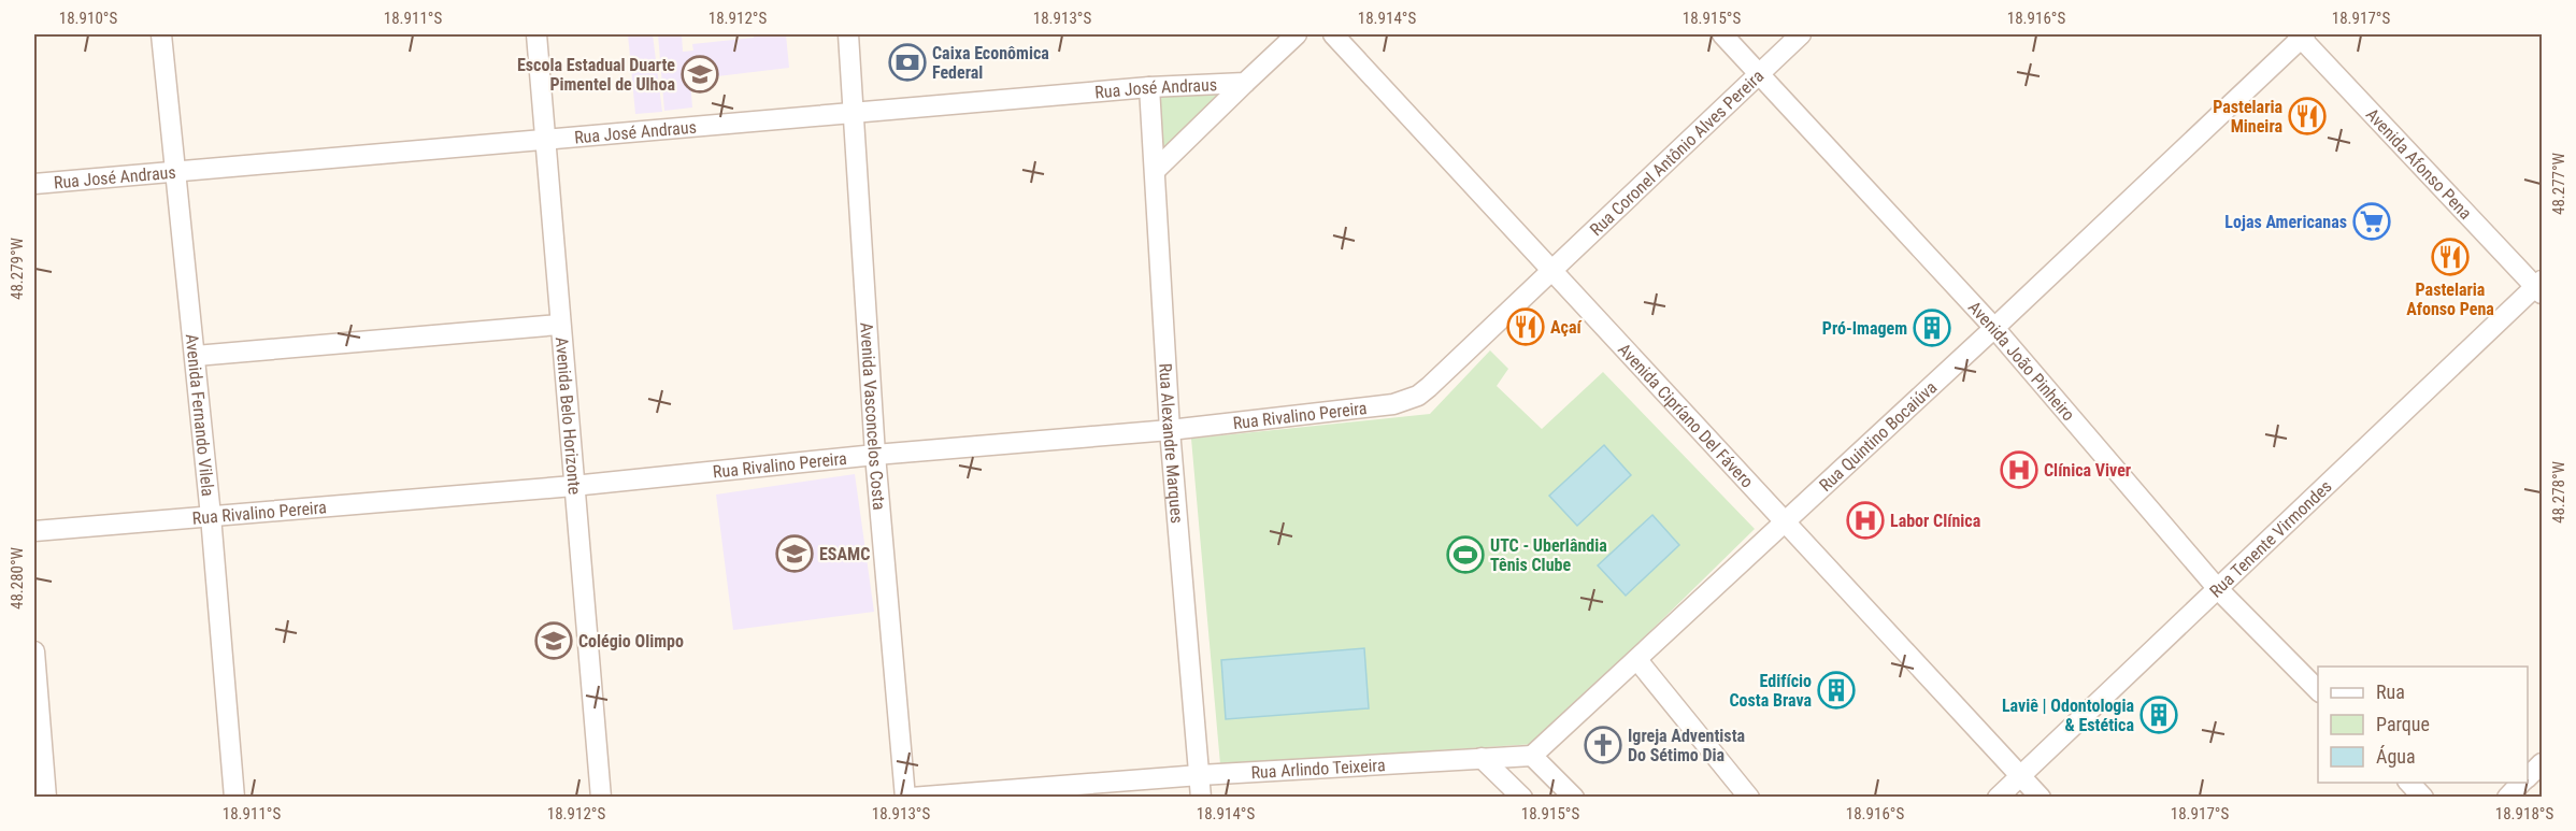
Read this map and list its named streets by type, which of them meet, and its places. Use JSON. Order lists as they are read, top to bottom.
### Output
{
  "streets": {
    "street": [
      "Rua José Andraus",
      "Rua Coronel Antônio Alves Pereira",
      "Avenida Afonso Pena",
      "Avenida João Pinheiro",
      "Avenida Fernando Vilela",
      "Avenida Cipríano Del Fávero",
      "Avenida Belo Horizonte",
      "Avenida Vasconcelos Costa",
      "Rua Rivalino Pereira",
      "Rua Quintino Bocaiúva",
      "Rua Alexandre Marques",
      "Rua Tenente Virmondes",
      "Rua Arlindo Teixeira"
    ]
  },
  "crossings": [
    ["Rua José Andraus", "Avenida Fernando Vilela"],
    ["Rua José Andraus", "Avenida Belo Horizonte"],
    ["Rua José Andraus", "Avenida Vasconcelos Costa"],
    ["Rua José Andraus", "Rua Alexandre Marques"],
    ["Rua Coronel Antônio Alves Pereira", "Avenida João Pinheiro"],
    ["Rua Coronel Antônio Alves Pereira", "Avenida Cipríano Del Fávero"],
    ["Rua Coronel Antônio Alves Pereira", "Rua Rivalino Pereira"],
    ["Avenida Afonso Pena", "Rua Quintino Bocaiúva"],
    ["Avenida Afonso Pena", "Rua Tenente Virmondes"],
    ["Avenida João Pinheiro", "Rua Quintino Bocaiúva"],
    ["Avenida João Pinheiro", "Rua Tenente Virmondes"],
    ["Avenida Fernando Vilela", "Rua Rivalino Pereira"],
    ["Avenida Cipríano Del Fávero", "Rua Rivalino Pereira"],
    ["Avenida Cipríano Del Fávero", "Rua Quintino Bocaiúva"],
    ["Avenida Cipríano Del Fávero", "Rua Tenente Virmondes"],
    ["Avenida Belo Horizonte", "Rua Rivalino Pereira"],
    ["Avenida Vasconcelos Costa", "Rua Rivalino Pereira"],
    ["Rua Rivalino Pereira", "Rua Alexandre Marques"],
    ["Rua Quintino Bocaiúva", "Rua Arlindo Teixeira"],
    ["Rua Alexandre Marques", "Rua Arlindo Teixeira"]
  ],
  "places": {
    "bank": ["Caixa Econômica Federal"],
    "school or university": ["Escola Estadual Duarte Pimentel de Ulhoa", "ESAMC", "Colégio Olimpo"],
    "restaurant": ["Pastelaria Mineira", "Pastelaria Afonso Pena", "Açaí"],
    "supermarket": ["Lojas Americanas"],
    "building": ["Pró-Imagem", "Edifício Costa Brava", "Laviê | Odontologia & Estética"],
    "hospital": ["Clínica Viver", "Labor Clínica"],
    "sports": ["UTC - Uberlândia Tênis Clube"],
    "church": ["Igreja Adventista Do Sétimo Dia"]
  },
  "legend": ["Rua", "Parque", "Água"],
  "coordinates": [
    "18.910°S",
    "18.911°S",
    "18.912°S",
    "18.913°S",
    "18.914°S",
    "18.915°S",
    "18.916°S",
    "18.917°S",
    "48.277°W",
    "48.279°W",
    "48.278°W",
    "48.280°W",
    "18.918°S"
  ]
}
